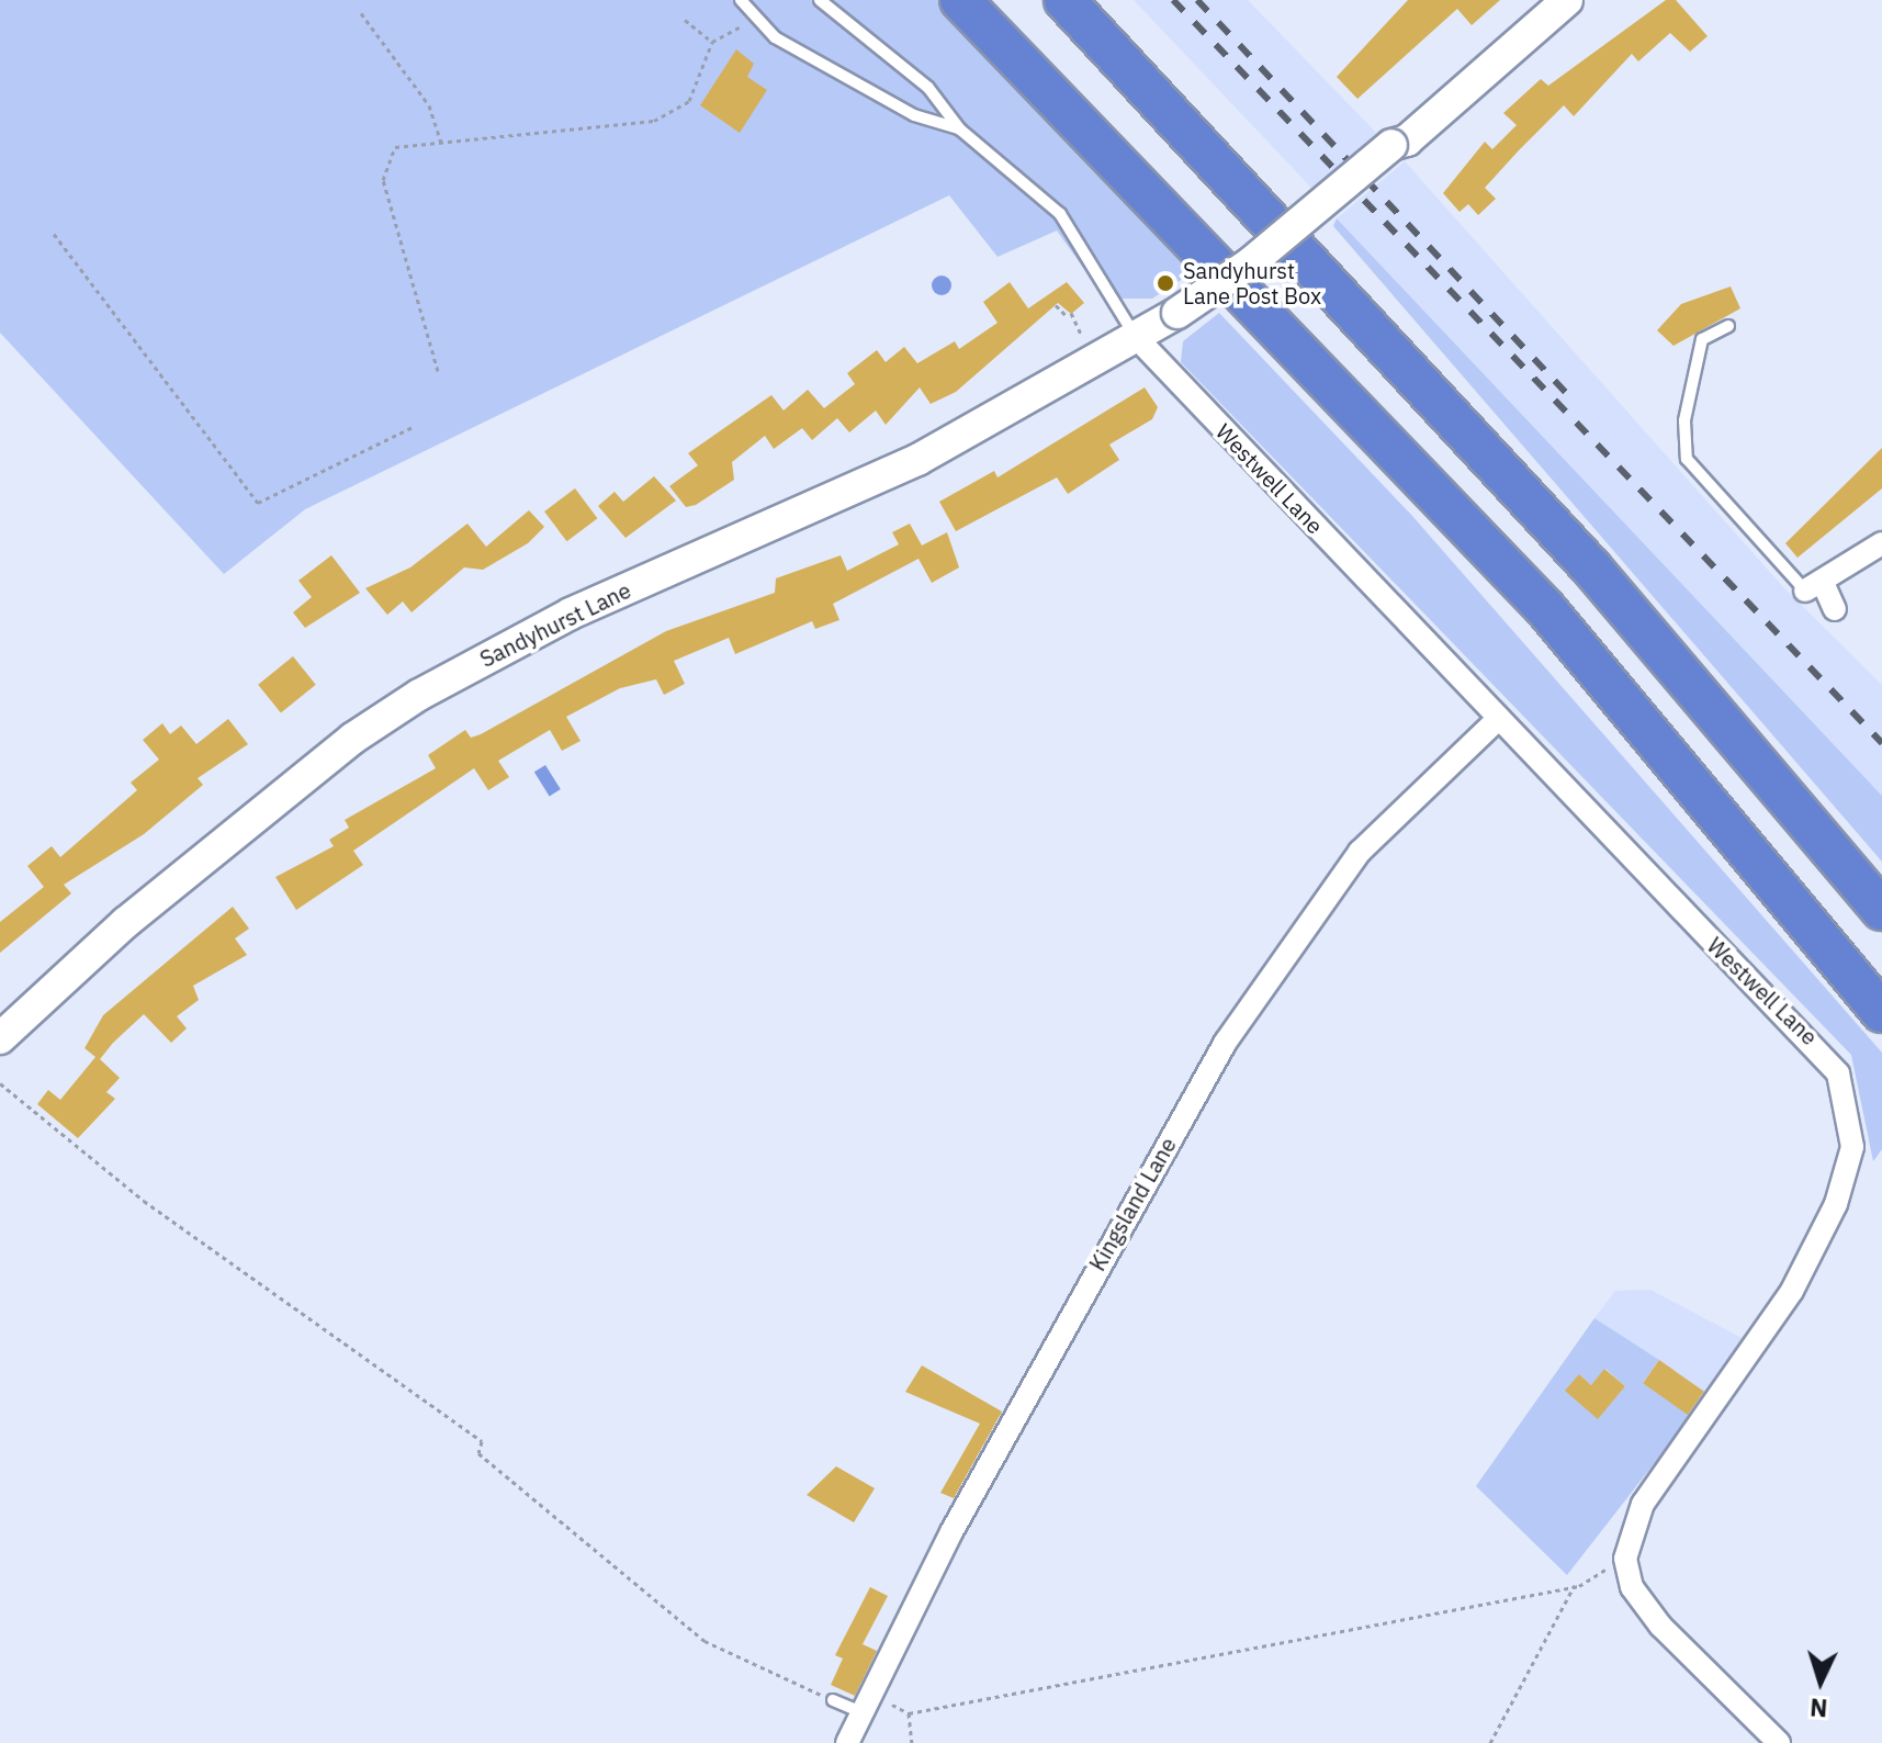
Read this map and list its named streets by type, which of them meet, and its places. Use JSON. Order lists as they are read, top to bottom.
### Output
{
  "streets": {
    "street": ["Westwell Lane", "Sandyhurst Lane", "Kingsland Lane"]
  },
  "crossings": [
    ["Westwell Lane", "Sandyhurst Lane"],
    ["Westwell Lane", "Kingsland Lane"]
  ],
  "places": ["Sandyhurst Lane Post Box"],
  "north": "bottom"
}
